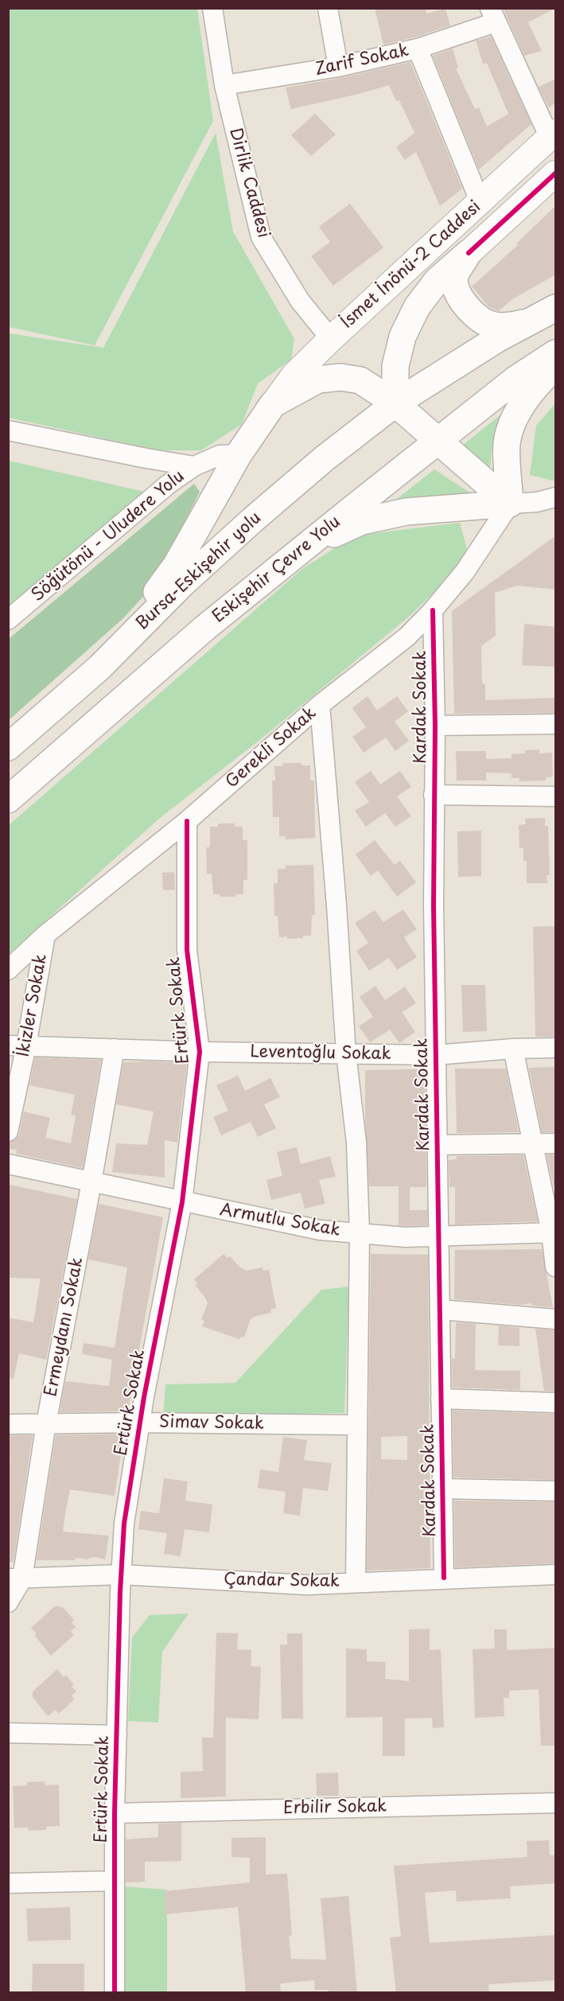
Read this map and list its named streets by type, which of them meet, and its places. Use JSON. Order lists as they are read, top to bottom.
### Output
{
  "streets": {
    "highway": ["Eskişehir Çevre Yolu", "Bursa-Eskişehir yolu"],
    "main road": ["İsmet İnönü-2 Caddesi"],
    "street": [
      "Zarif Sokak",
      "Dirlik Caddesi",
      "Söğütönü - Uludere Yolu",
      "Kardak Sokak",
      "Gerekli Sokak",
      "İkizler Sokak",
      "Ertürk Sokak",
      "Leventoğlu Sokak",
      "Armutlu Sokak",
      "Ermeydanı Sokak",
      "Simav Sokak",
      "Çandar Sokak",
      "Erbilir Sokak"
    ]
  },
  "crossings": [
    ["Zarif Sokak", "Dirlik Caddesi"],
    ["Dirlik Caddesi", "İsmet İnönü-2 Caddesi"],
    ["Kardak Sokak", "Gerekli Sokak"],
    ["Kardak Sokak", "Leventoğlu Sokak"],
    ["Kardak Sokak", "Armutlu Sokak"],
    ["Kardak Sokak", "Çandar Sokak"],
    ["Gerekli Sokak", "İkizler Sokak"],
    ["Gerekli Sokak", "Ertürk Sokak"],
    ["Ertürk Sokak", "Leventoğlu Sokak"],
    ["Ertürk Sokak", "Armutlu Sokak"],
    ["Ertürk Sokak", "Simav Sokak"],
    ["Ertürk Sokak", "Çandar Sokak"],
    ["Ertürk Sokak", "Erbilir Sokak"],
    ["Leventoğlu Sokak", "Ermeydanı Sokak"],
    ["Armutlu Sokak", "Ermeydanı Sokak"],
    ["Ermeydanı Sokak", "Simav Sokak"],
    ["Ermeydanı Sokak", "Çandar Sokak"]
  ]
}
